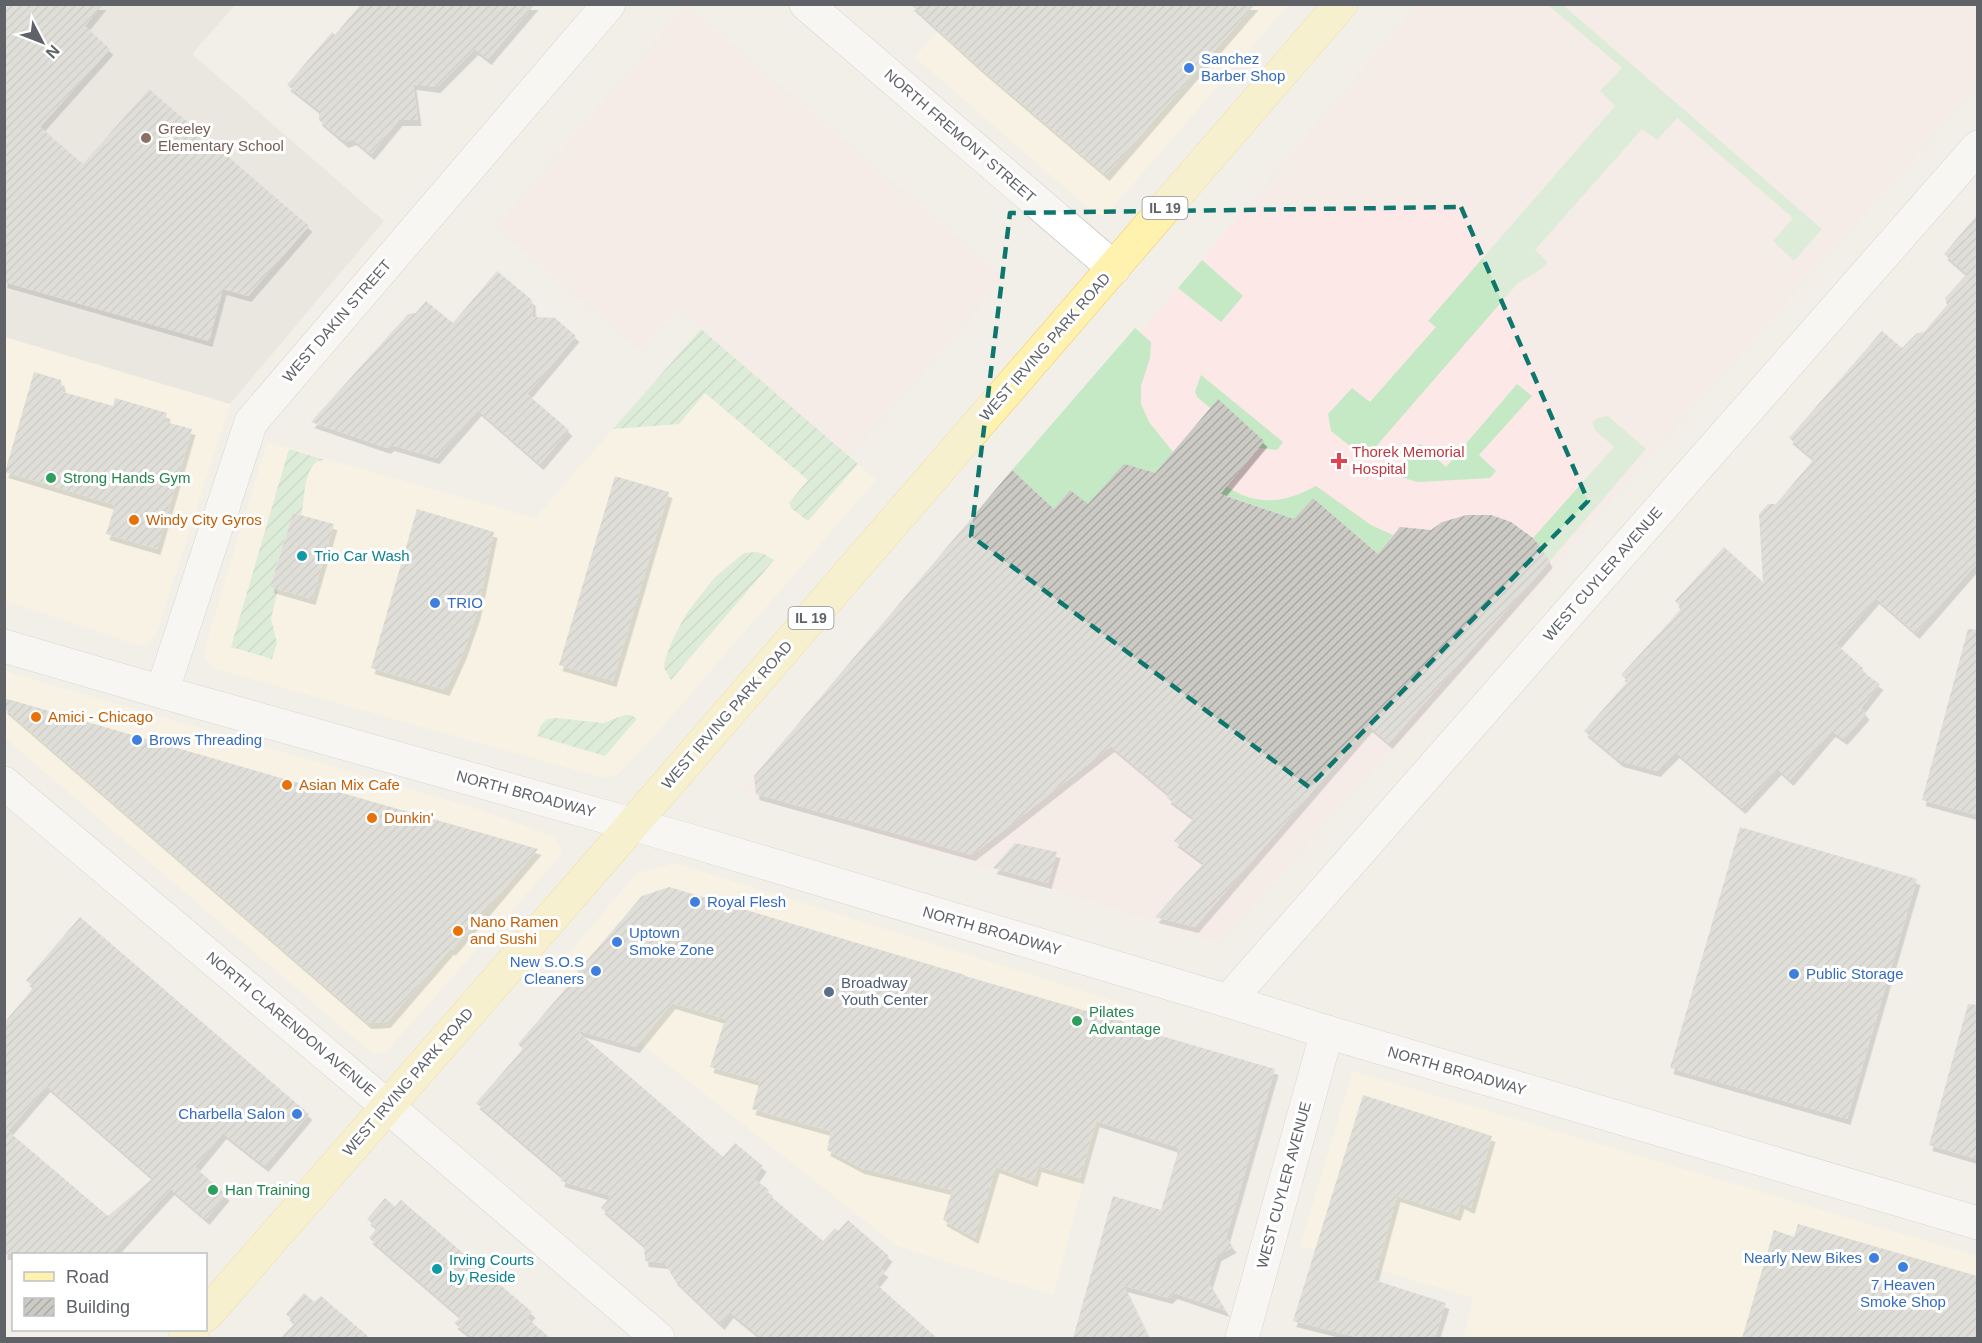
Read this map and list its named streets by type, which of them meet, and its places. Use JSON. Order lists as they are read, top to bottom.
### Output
{
  "streets": {
    "main road": ["IL 19", "WEST IRVING PARK ROAD"],
    "street": [
      "NORTH FREMONT STREET",
      "WEST DAKIN STREET",
      "WEST CUYLER AVENUE",
      "NORTH BROADWAY",
      "NORTH CLARENDON AVENUE"
    ]
  },
  "crossings": [
    ["NORTH FREMONT STREET", "WEST IRVING PARK ROAD"],
    ["WEST DAKIN STREET", "NORTH BROADWAY"],
    ["WEST IRVING PARK ROAD", "NORTH BROADWAY"],
    ["WEST IRVING PARK ROAD", "NORTH CLARENDON AVENUE"],
    ["WEST CUYLER AVENUE", "NORTH BROADWAY"]
  ],
  "places": {
    "other": [
      "Sanchez Barber Shop",
      "Greeley Elementary School",
      "Strong Hands Gym",
      "Windy City Gyros",
      "Trio Car Wash",
      "TRIO",
      "Amici - Chicago",
      "Brows Threading",
      "Asian Mix Cafe",
      "Dunkin'",
      "Royal Flesh",
      "Nano Ramen and Sushi",
      "Uptown Smoke Zone",
      "New S.O.S Cleaners",
      "Public Storage",
      "Broadway Youth Center",
      "Pilates Advantage",
      "Charbella Salon",
      "Han Training",
      "Nearly New Bikes",
      "7 Heaven Smoke Shop",
      "Irving Courts by Reside"
    ],
    "health": ["Thorek Memorial Hospital"]
  },
  "legend": ["Road", "Building"],
  "north": "bottom right"
}
